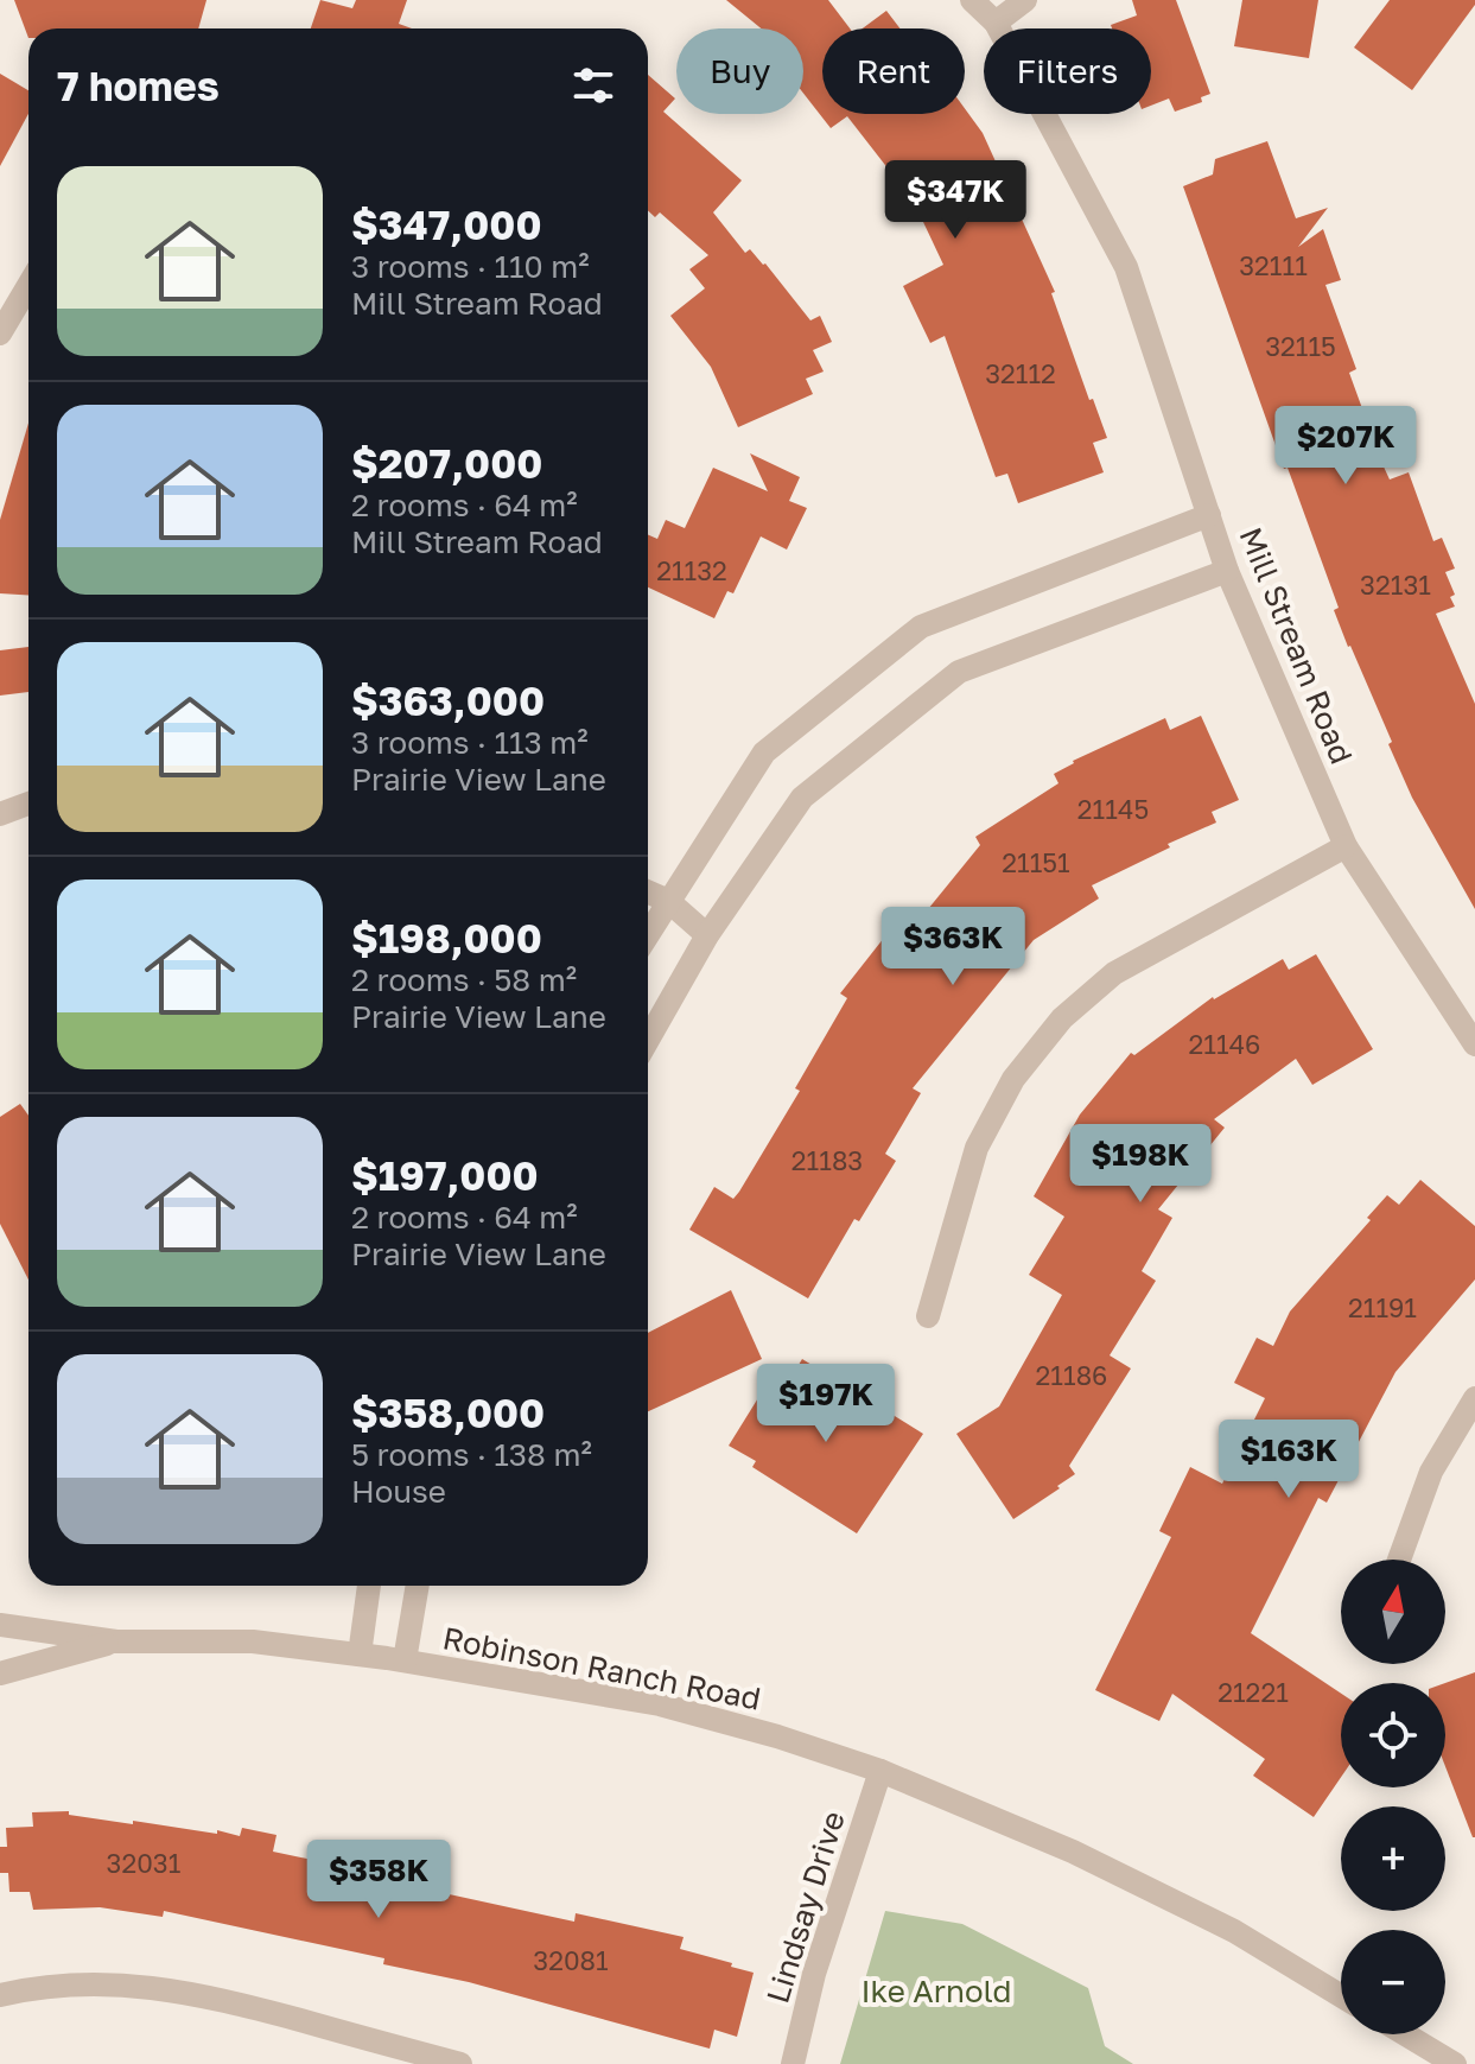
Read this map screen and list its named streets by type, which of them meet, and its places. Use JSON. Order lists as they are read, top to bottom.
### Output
{
  "streets": {
    "street": ["Mill Stream Road", "Robinson Ranch Road", "Lindsay Drive"]
  },
  "crossings": [
    ["Robinson Ranch Road", "Lindsay Drive"]
  ],
  "parks": ["Ike Arnold"],
  "house_numbers": [
    "32111",
    "32115",
    "32112",
    "21132",
    "32131",
    "21145",
    "21151",
    "21146",
    "21183",
    "21191",
    "21186",
    "21221",
    "32031",
    "32081"
  ],
  "north": "top",
  "page": {
    "chip": ["Buy", "Rent", "Filters"],
    "heading": "7 homes",
    "list": [
      {
        "name": "$347,000",
        "note": "3 rooms · 110 m² · Mill Stream Road"
      },
      {
        "name": "$207,000",
        "note": "2 rooms · 64 m² · Mill Stream Road"
      },
      {
        "name": "$363,000",
        "note": "3 rooms · 113 m² · Prairie View Lane"
      },
      {
        "name": "$198,000",
        "note": "2 rooms · 58 m² · Prairie View Lane"
      },
      {
        "name": "$197,000",
        "note": "2 rooms · 64 m² · Prairie View Lane"
      },
      {
        "name": "$358,000",
        "note": "5 rooms · 138 m² · House"
      }
    ],
    "price": [
      "$347K",
      "$207K",
      "$363K",
      "$198K",
      "$197K",
      "$163K",
      "$358K"
    ],
    "map_buttons": ["+", "−"]
  }
}
